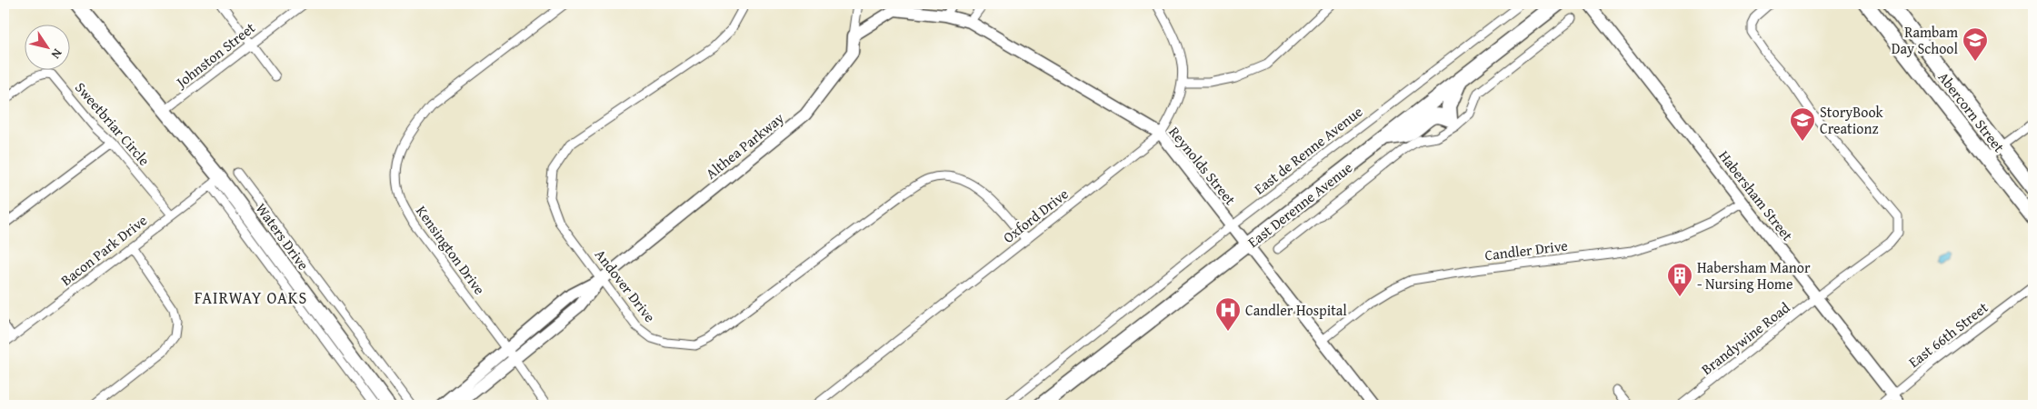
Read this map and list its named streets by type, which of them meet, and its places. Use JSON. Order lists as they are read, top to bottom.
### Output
{
  "streets": {
    "highway": ["East Derenne Avenue"],
    "main road": ["Abercorn Street", "Waters Drive"],
    "street": [
      "Johnston Street",
      "Sweetbriar Circle",
      "Althea Parkway",
      "East de Renne Avenue",
      "Reynolds Street",
      "Habersham Street",
      "Oxford Drive",
      "Bacon Park Drive",
      "Kensington Drive",
      "Candler Drive",
      "Andover Drive",
      "East 66th Street",
      "Brandywine Road"
    ]
  },
  "crossings": [
    ["Johnston Street", "Waters Drive"],
    ["Sweetbriar Circle", "Bacon Park Drive"],
    ["Althea Parkway", "Reynolds Street"],
    ["Althea Parkway", "Kensington Drive"],
    ["Althea Parkway", "Andover Drive"],
    ["East de Renne Avenue", "Reynolds Street"],
    ["Reynolds Street", "East Derenne Avenue"],
    ["Reynolds Street", "Oxford Drive"],
    ["Reynolds Street", "Candler Drive"],
    ["Habersham Street", "Candler Drive"],
    ["Habersham Street", "East 66th Street"],
    ["Habersham Street", "Brandywine Road"],
    ["Oxford Drive", "Andover Drive"],
    ["Waters Drive", "Bacon Park Drive"]
  ],
  "districts": ["FAIRWAY OAKS"],
  "places": {
    "school or university": ["Rambam Day School", "StoryBook Creationz"],
    "building": ["Habersham Manor - Nursing Home"],
    "hospital": ["Candler Hospital"]
  },
  "north": "bottom right"
}
